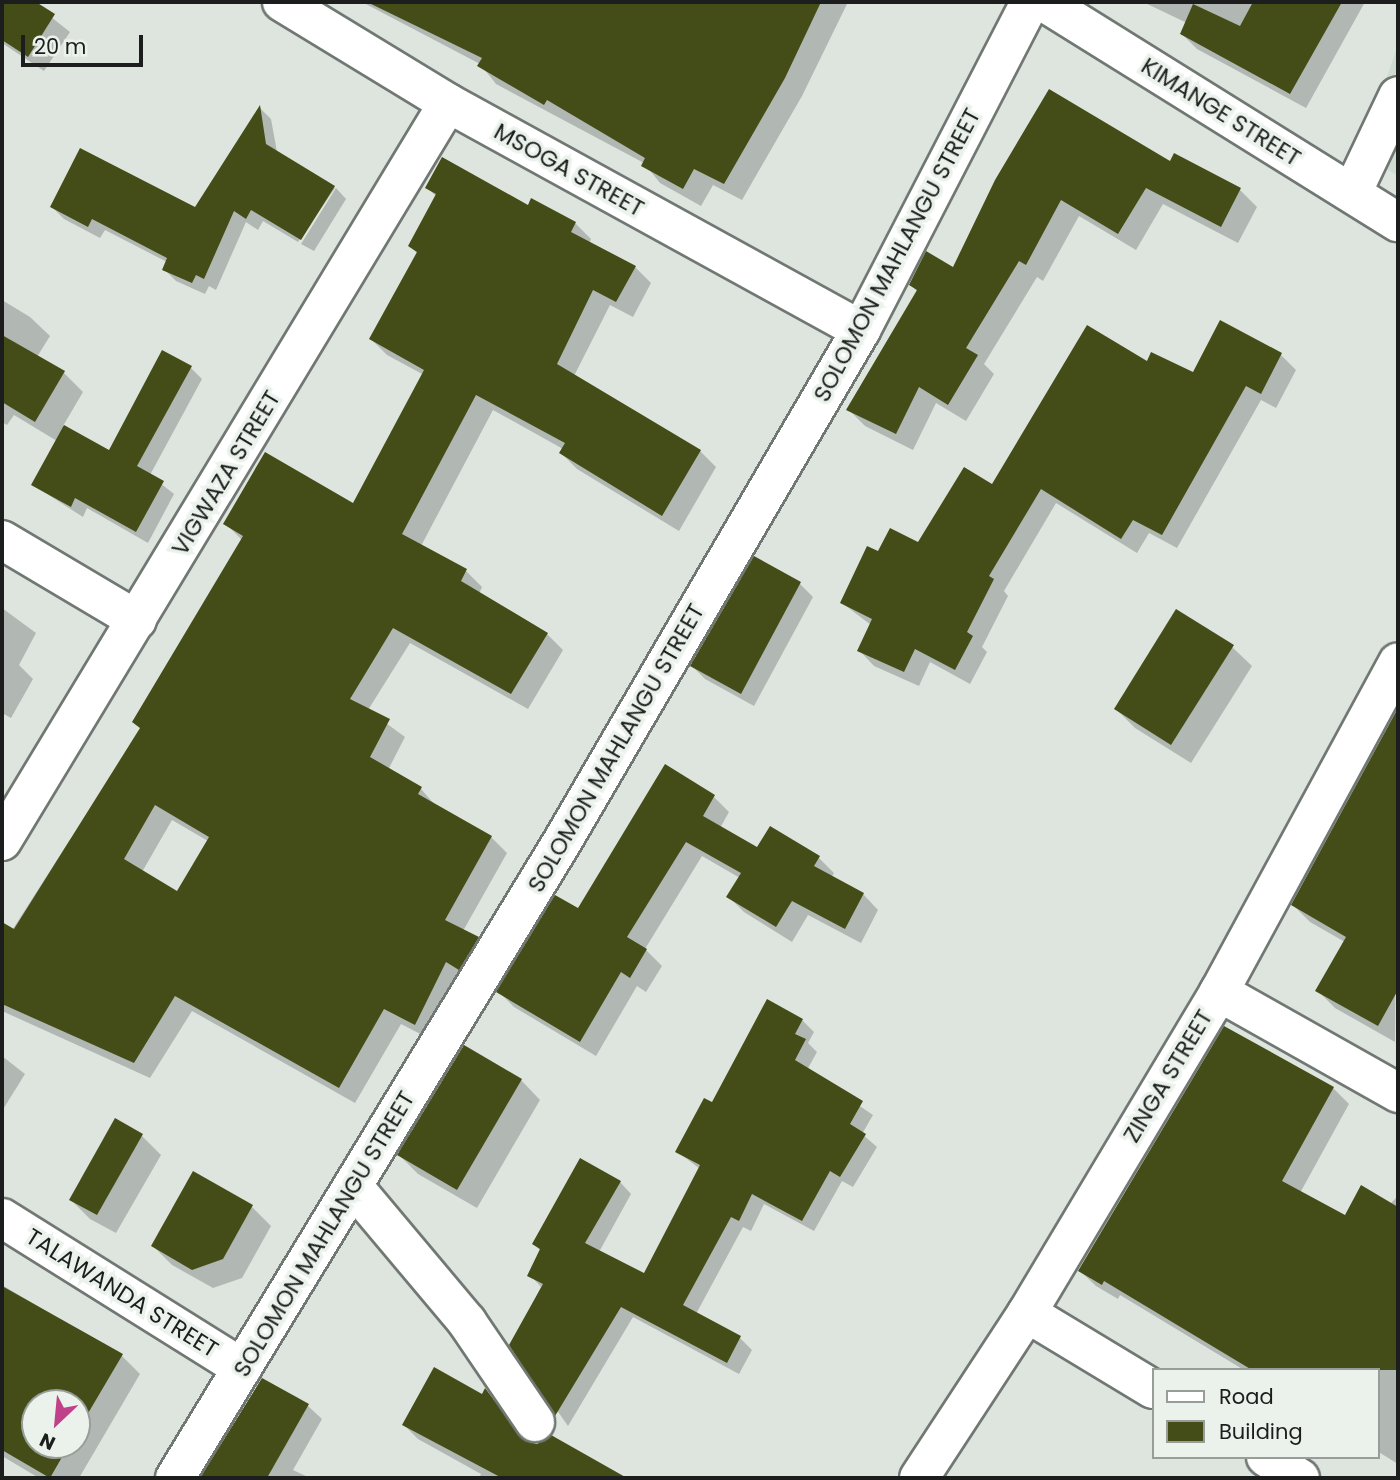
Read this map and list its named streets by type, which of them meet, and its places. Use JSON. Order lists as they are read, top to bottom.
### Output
{
  "streets": {
    "street": [
      "KIMANGE STREET",
      "MSOGA STREET",
      "SOLOMON MAHLANGU STREET",
      "VIGWAZA STREET",
      "ZINGA STREET",
      "TALAWANDA STREET"
    ]
  },
  "crossings": [
    ["MSOGA STREET", "SOLOMON MAHLANGU STREET"],
    ["MSOGA STREET", "VIGWAZA STREET"],
    ["SOLOMON MAHLANGU STREET", "TALAWANDA STREET"]
  ],
  "legend": ["Road", "Building"],
  "scale_bar": "20 m",
  "north": "bottom left"
}
